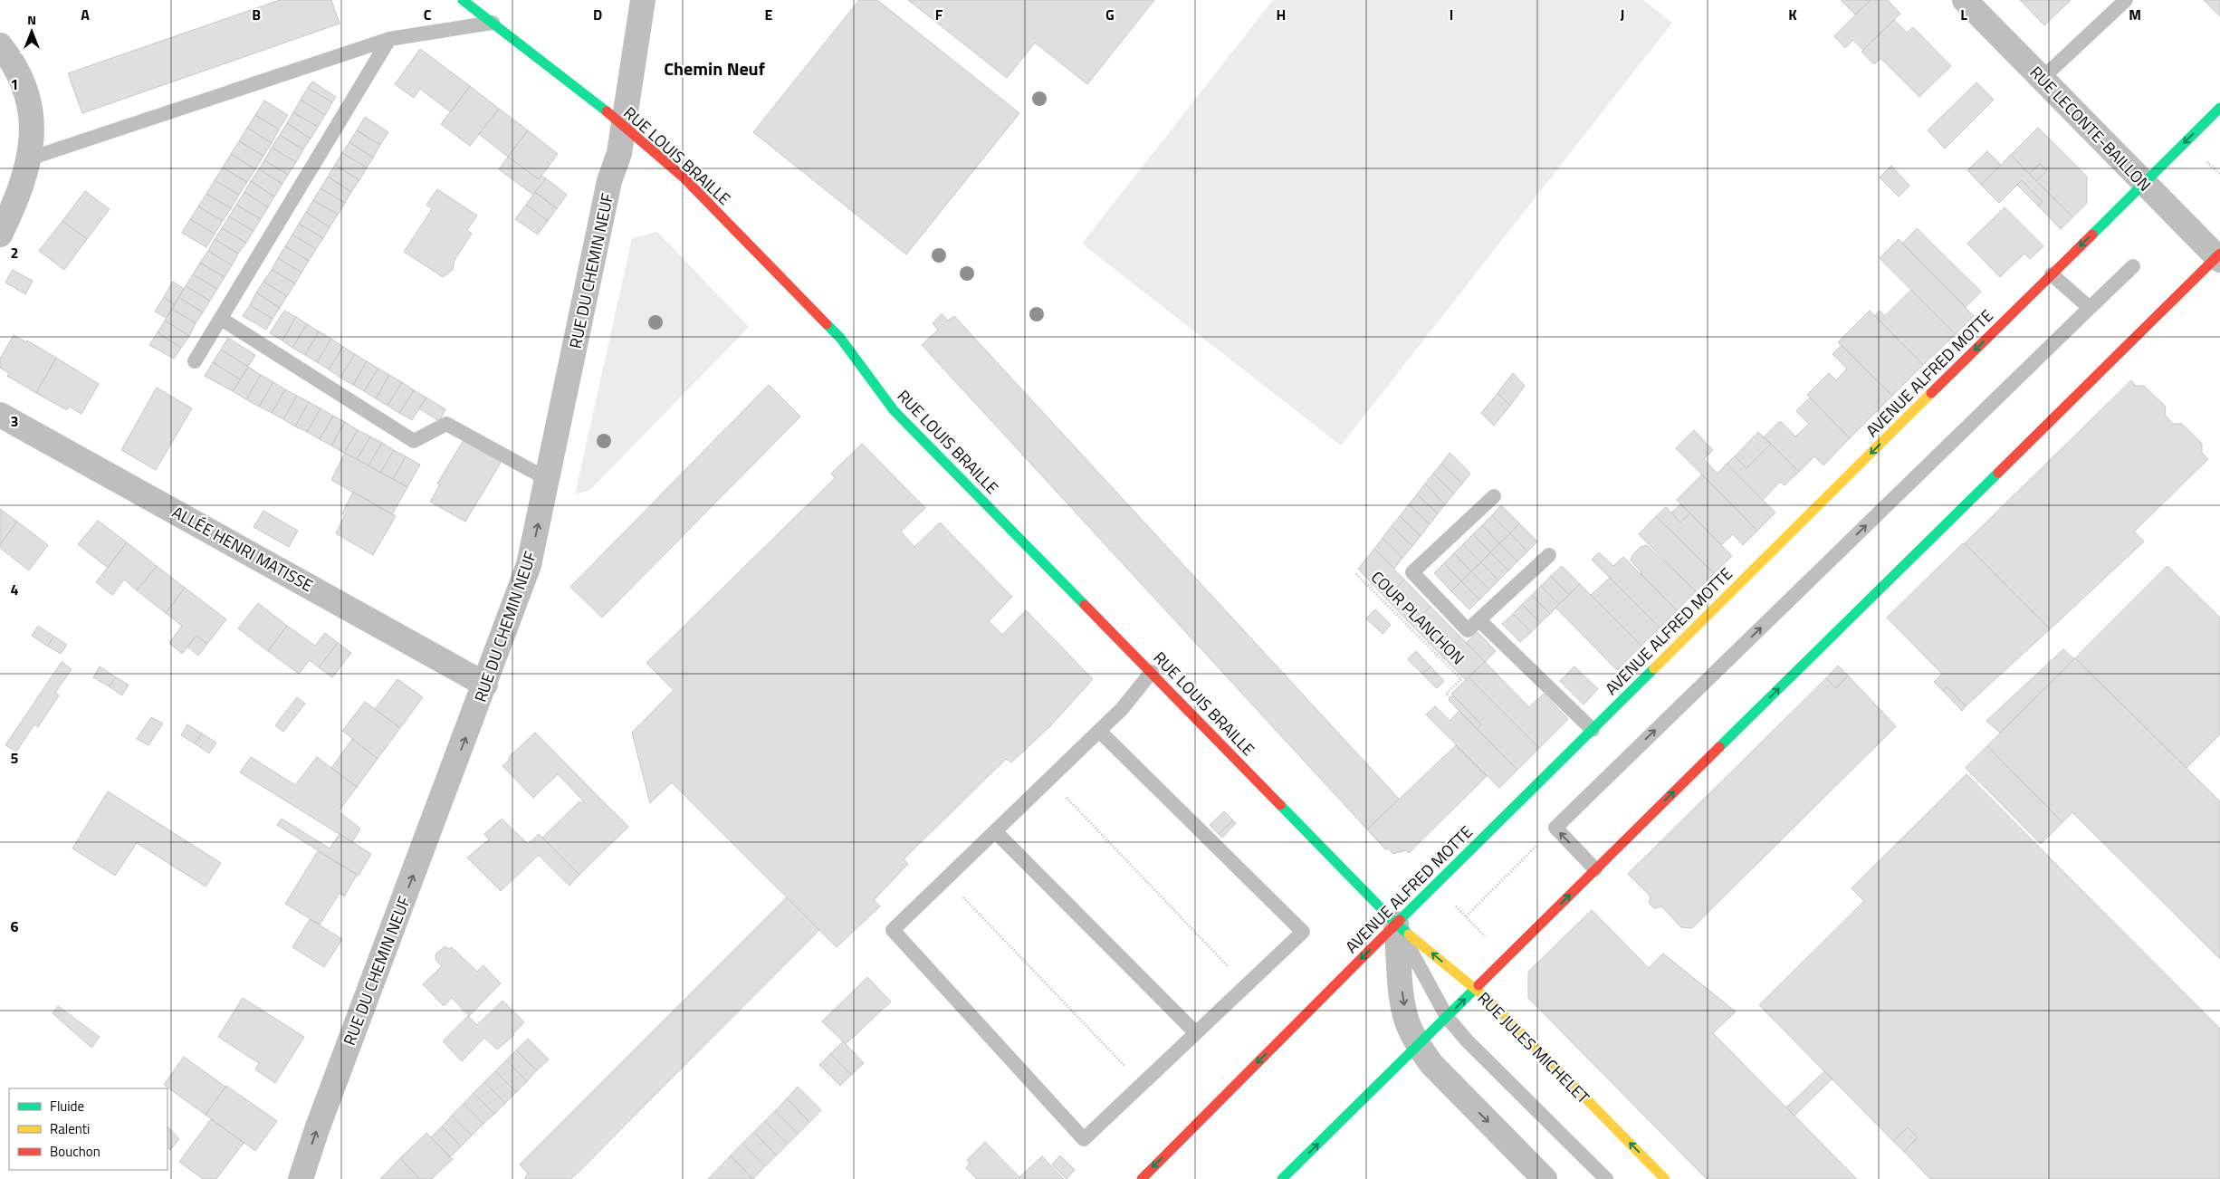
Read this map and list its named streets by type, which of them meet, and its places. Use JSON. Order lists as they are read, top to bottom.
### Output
{
  "streets": {
    "main road": ["RUE LOUIS BRAILLE", "AVENUE ALFRED MOTTE", "RUE JULES MICHELET"],
    "street": ["RUE LECONTE-BAILLON", "RUE DU CHEMIN NEUF", "ALLÉE HENRI MATISSE"],
    "path": ["COUR PLANCHON"]
  },
  "crossings": [
    ["RUE LECONTE-BAILLON", "AVENUE ALFRED MOTTE"],
    ["RUE LOUIS BRAILLE", "RUE DU CHEMIN NEUF"],
    ["RUE LOUIS BRAILLE", "AVENUE ALFRED MOTTE"],
    ["RUE LOUIS BRAILLE", "RUE JULES MICHELET"],
    ["RUE DU CHEMIN NEUF", "ALLÉE HENRI MATISSE"],
    ["AVENUE ALFRED MOTTE", "RUE JULES MICHELET"]
  ],
  "one_way": ["RUE DU CHEMIN NEUF", "AVENUE ALFRED MOTTE", "RUE JULES MICHELET"],
  "districts": ["Chemin Neuf"],
  "legend": ["Fluide", "Ralenti", "Bouchon"],
  "north": "top",
  "grid": {
    "columns": [
      "A",
      "B",
      "C",
      "D",
      "E",
      "F",
      "G",
      "H",
      "I",
      "J",
      "K",
      "L",
      "M"
    ],
    "rows": [
      "1",
      "2",
      "3",
      "4",
      "5",
      "6"
    ]
  }
}
